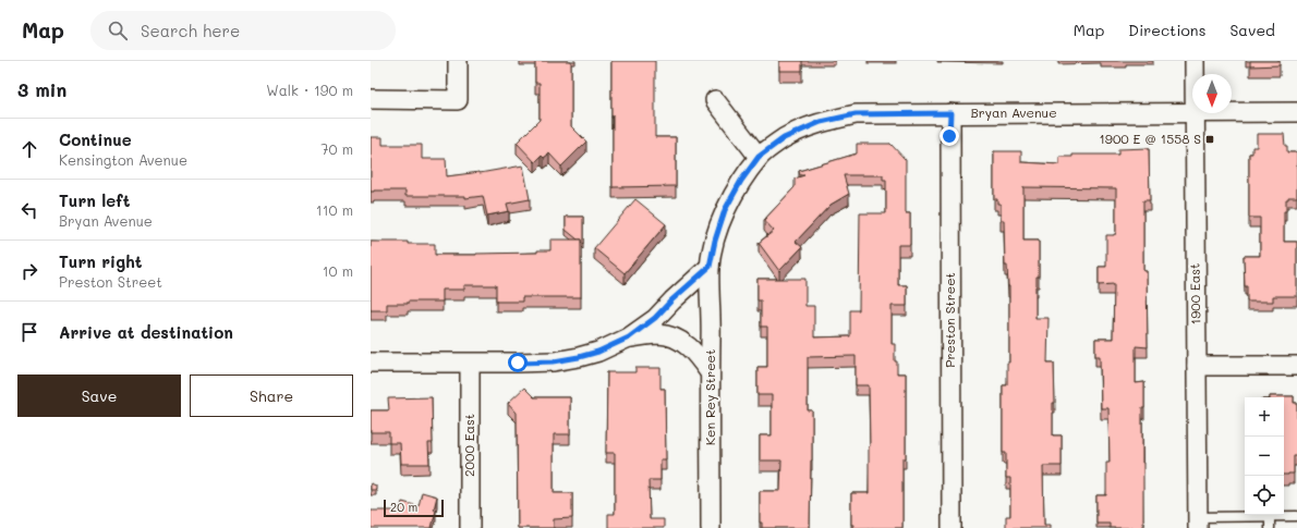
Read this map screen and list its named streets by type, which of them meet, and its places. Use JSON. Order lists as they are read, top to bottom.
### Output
{
  "streets": {
    "street": [
      "Bryan Avenue",
      "1900 East",
      "Preston Street",
      "Ken Rey Street",
      "2000 East"
    ]
  },
  "crossings": [
    ["Bryan Avenue", "Preston Street"],
    ["Bryan Avenue", "Ken Rey Street"]
  ],
  "places": {
    "transit": ["1900 E @ 1558 S"]
  },
  "scale_bar": "20 m",
  "north": "bottom",
  "page": {
    "header": "Map",
    "search": "Search here",
    "nav": ["Map", "Directions", "Saved"],
    "heading": ["3 min", "Walk · 190 m"],
    "list": [
      ["Continue", "Kensington Avenue", "70 m"],
      ["Turn left", "Bryan Avenue", "110 m"],
      ["Turn right", "Preston Street", "10 m"],
      "Arrive at destination"
    ],
    "buttons": ["Save", "Share"],
    "map_buttons": ["+", "−"],
    "scale": "20 m"
  }
}
